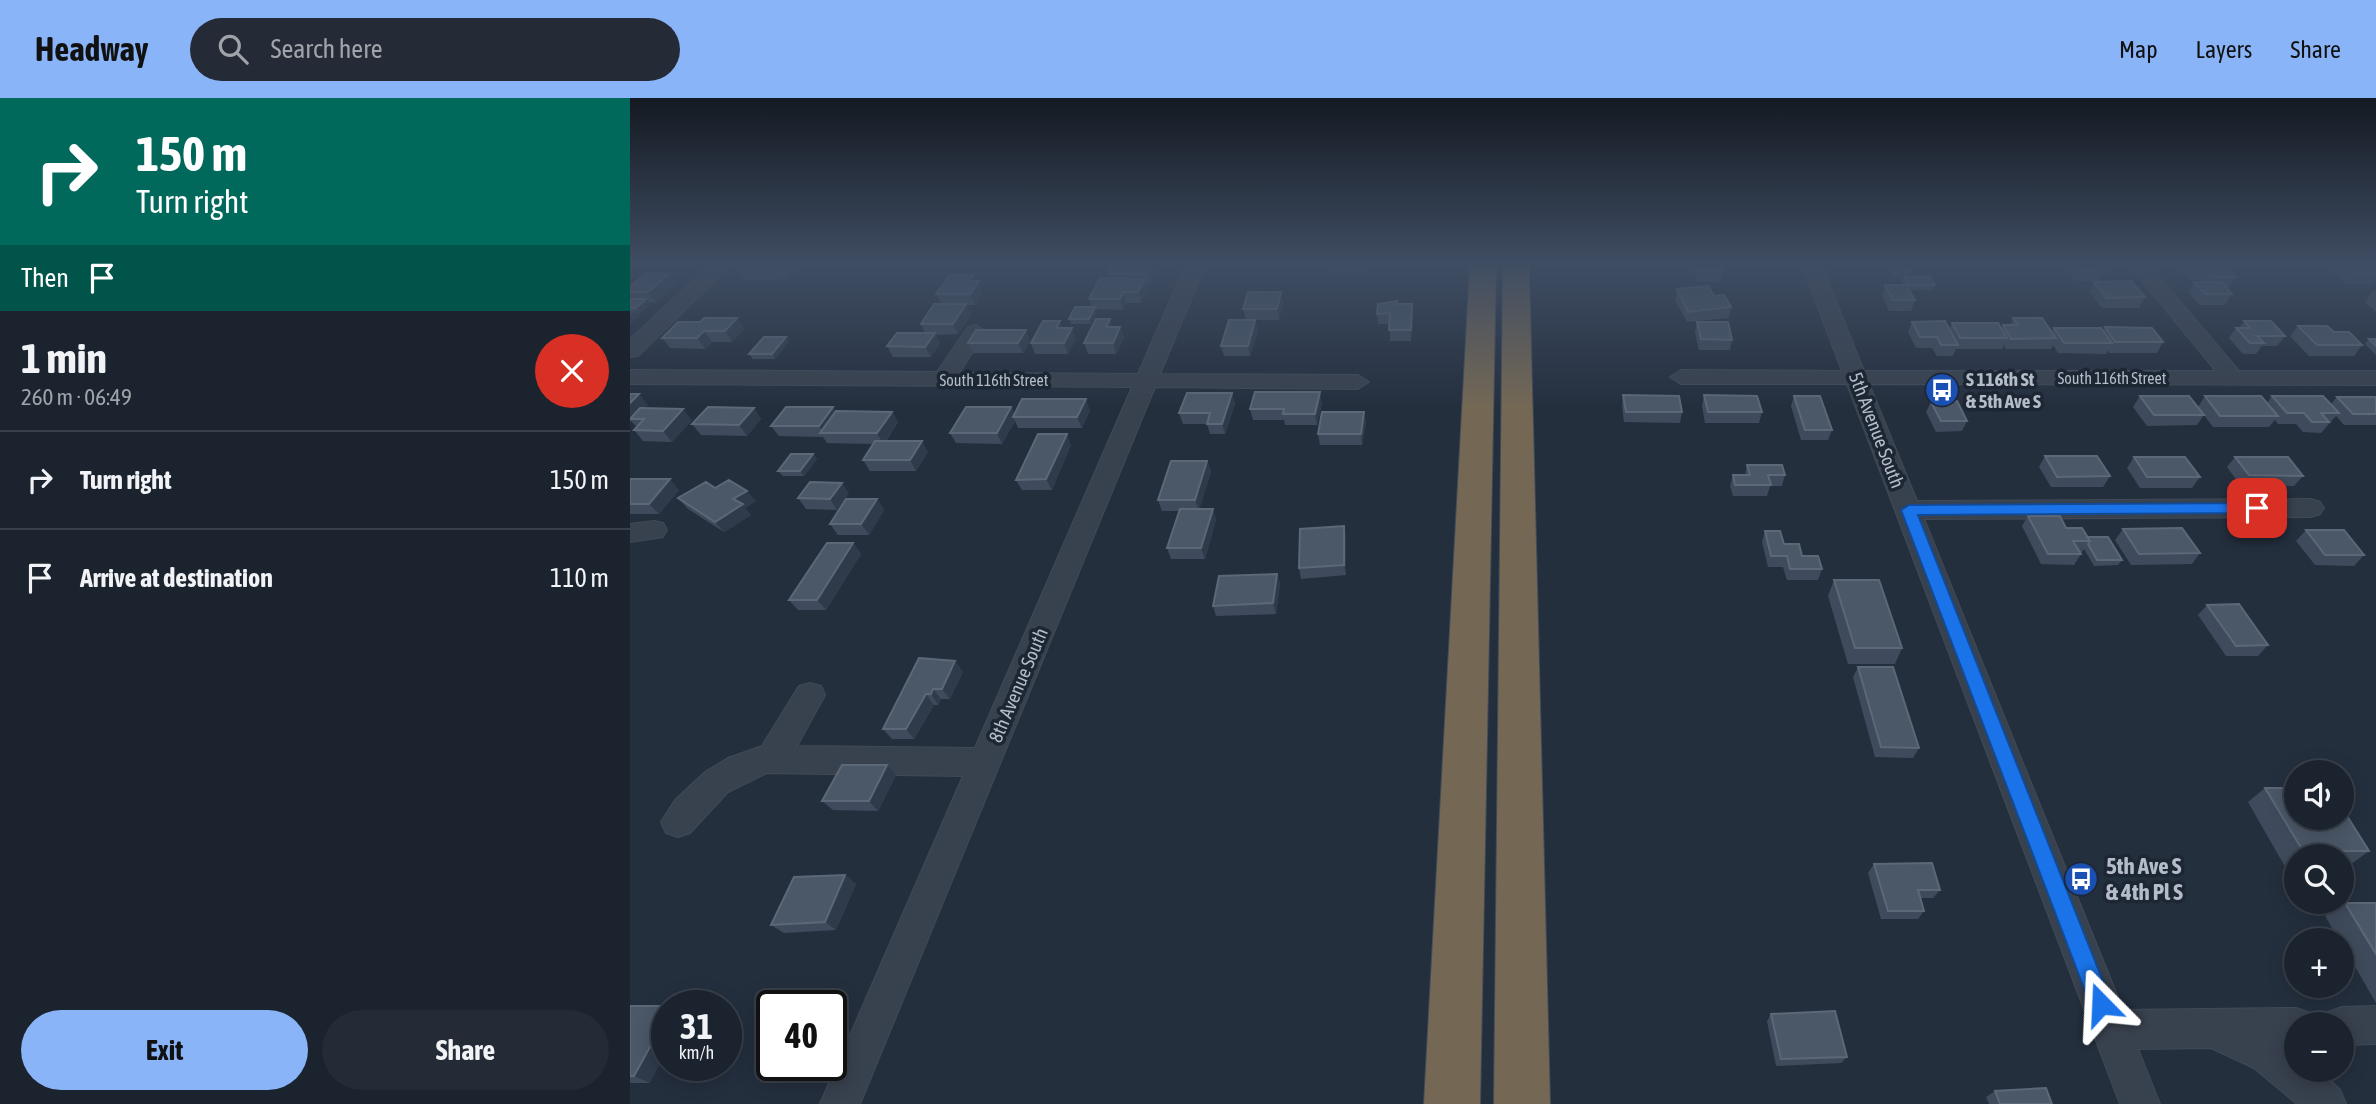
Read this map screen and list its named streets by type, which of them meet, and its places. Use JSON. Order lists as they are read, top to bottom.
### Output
{
  "streets": {
    "street": ["South 116th Street", "5th Avenue South", "8th Avenue South"]
  },
  "crossings": [
    ["South 116th Street", "5th Avenue South"],
    ["South 116th Street", "8th Avenue South"]
  ],
  "places": {
    "bus stop": ["S 116th St & 5th Ave S", "5th Ave S & 4th Pl S"]
  },
  "page": {
    "header": "Headway",
    "search": "Search here",
    "nav": ["Map", "Layers", "Share"],
    "turn": ["150 m", "Turn right"],
    "then": "Then",
    "heading": ["1 min", "260 m · 06:49"],
    "list": [
      {
        "name": "Turn right",
        "value": "150 m"
      },
      {
        "name": "Arrive at destination",
        "value": "110 m"
      }
    ],
    "map_buttons": ["+", "−"],
    "speed": "31 km/h",
    "limit": "40",
    "buttons": ["Exit", "Share"]
  }
}
